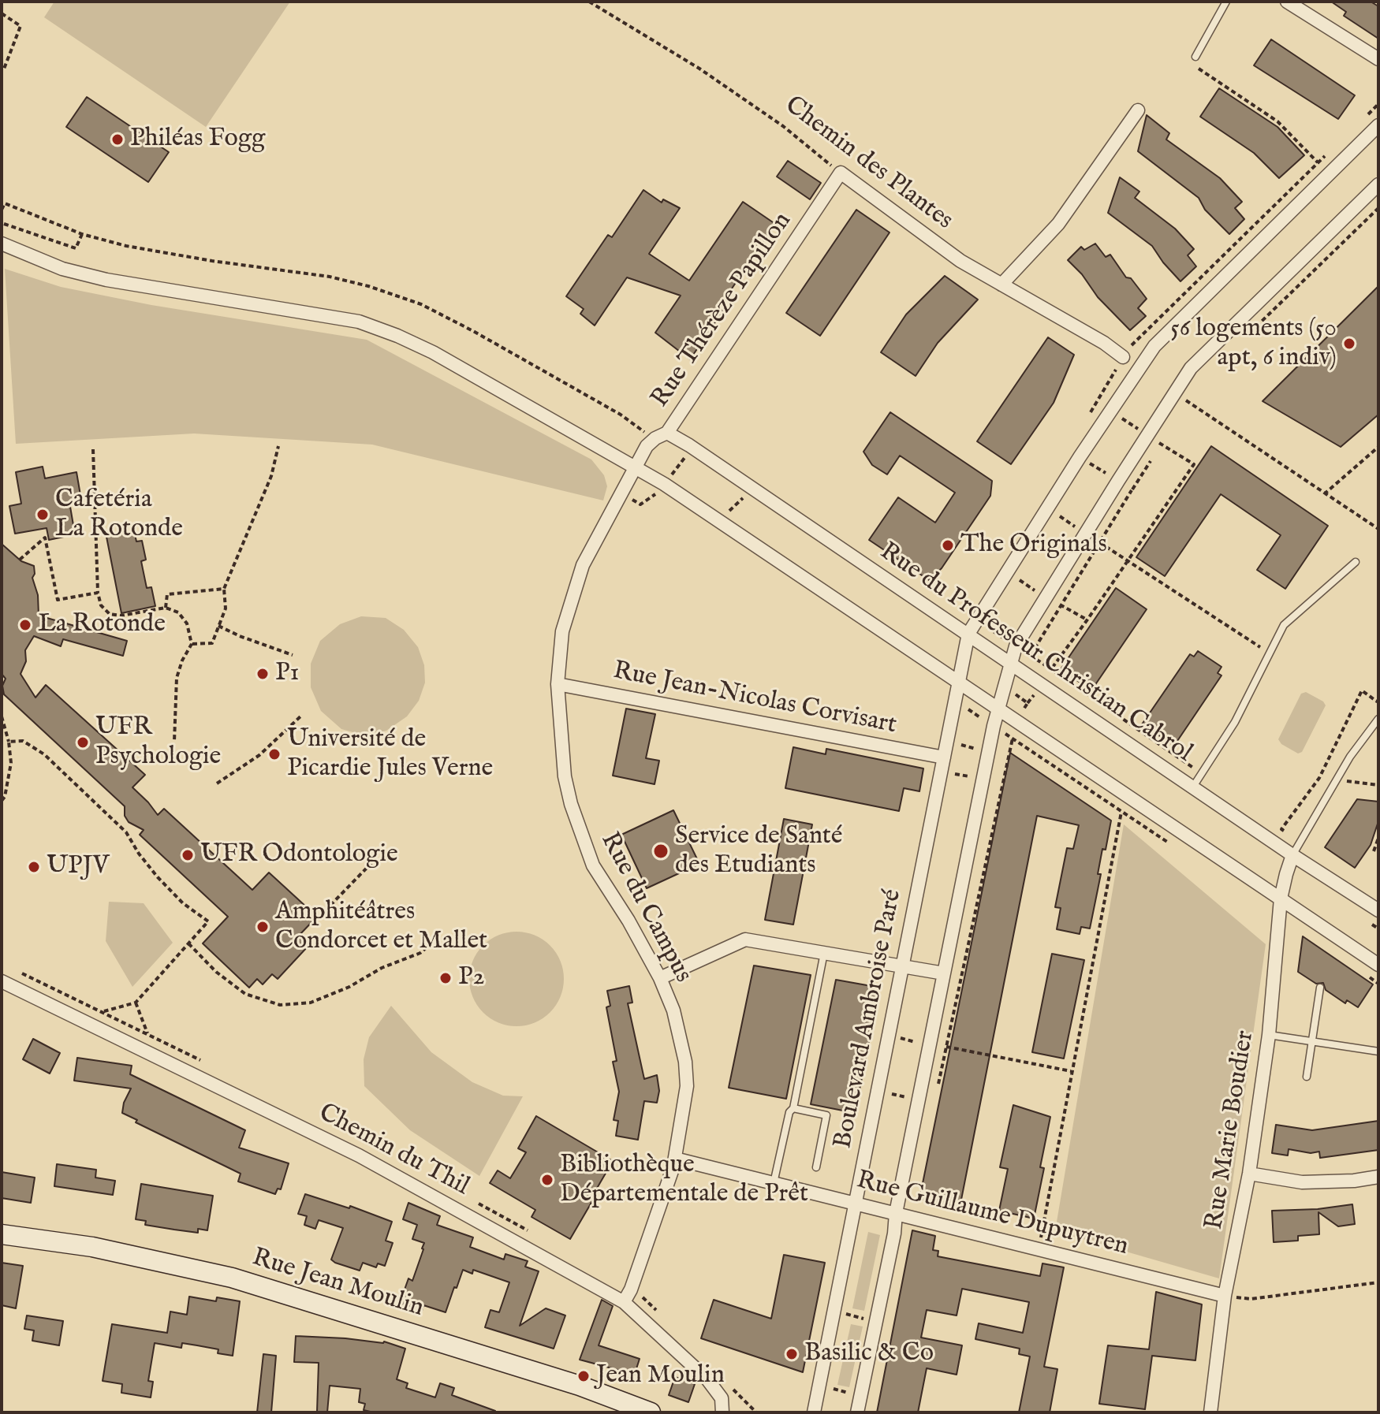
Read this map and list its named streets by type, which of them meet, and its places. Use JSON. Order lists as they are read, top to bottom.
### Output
{
  "streets": {
    "main road": ["Rue Jean Moulin"],
    "street": [
      "Chemin des Plantes",
      "Rue Thérèze Papillon",
      "Rue du Professeur Christian Cabrol",
      "Rue Jean-Nicolas Corvisart",
      "Rue du Campus",
      "Boulevard Ambroise Paré",
      "Rue Marie Boudier",
      "Chemin du Thil",
      "Rue Guillaume Dupuytren"
    ]
  },
  "crossings": [
    ["Chemin des Plantes", "Rue Thérèze Papillon"],
    ["Rue Thérèze Papillon", "Rue du Professeur Christian Cabrol"],
    ["Rue Thérèze Papillon", "Rue du Campus"],
    ["Rue du Professeur Christian Cabrol", "Boulevard Ambroise Paré"],
    ["Rue du Professeur Christian Cabrol", "Rue Marie Boudier"],
    ["Rue Jean-Nicolas Corvisart", "Rue du Campus"],
    ["Rue Jean-Nicolas Corvisart", "Boulevard Ambroise Paré"],
    ["Rue du Campus", "Chemin du Thil"],
    ["Rue du Campus", "Rue Guillaume Dupuytren"],
    ["Boulevard Ambroise Paré", "Rue Guillaume Dupuytren"],
    ["Rue Marie Boudier", "Rue Guillaume Dupuytren"]
  ],
  "places": [
    "Philéas Fogg",
    "56 logements (50 apt, 6 indiv)",
    "Cafetéria La Rotonde",
    "The Originals",
    "La Rotonde",
    "P1",
    "UFR Psychologie",
    "Université de Picardie Jules Verne",
    "Service de Santé des Etudiants",
    "UFR Odontologie",
    "UPJV",
    "Amphitéâtres Condorcet et Mallet",
    "P2",
    "Bibliothèque Départementale de Prêt",
    "Basilic & Co",
    "Jean Moulin"
  ]
}
